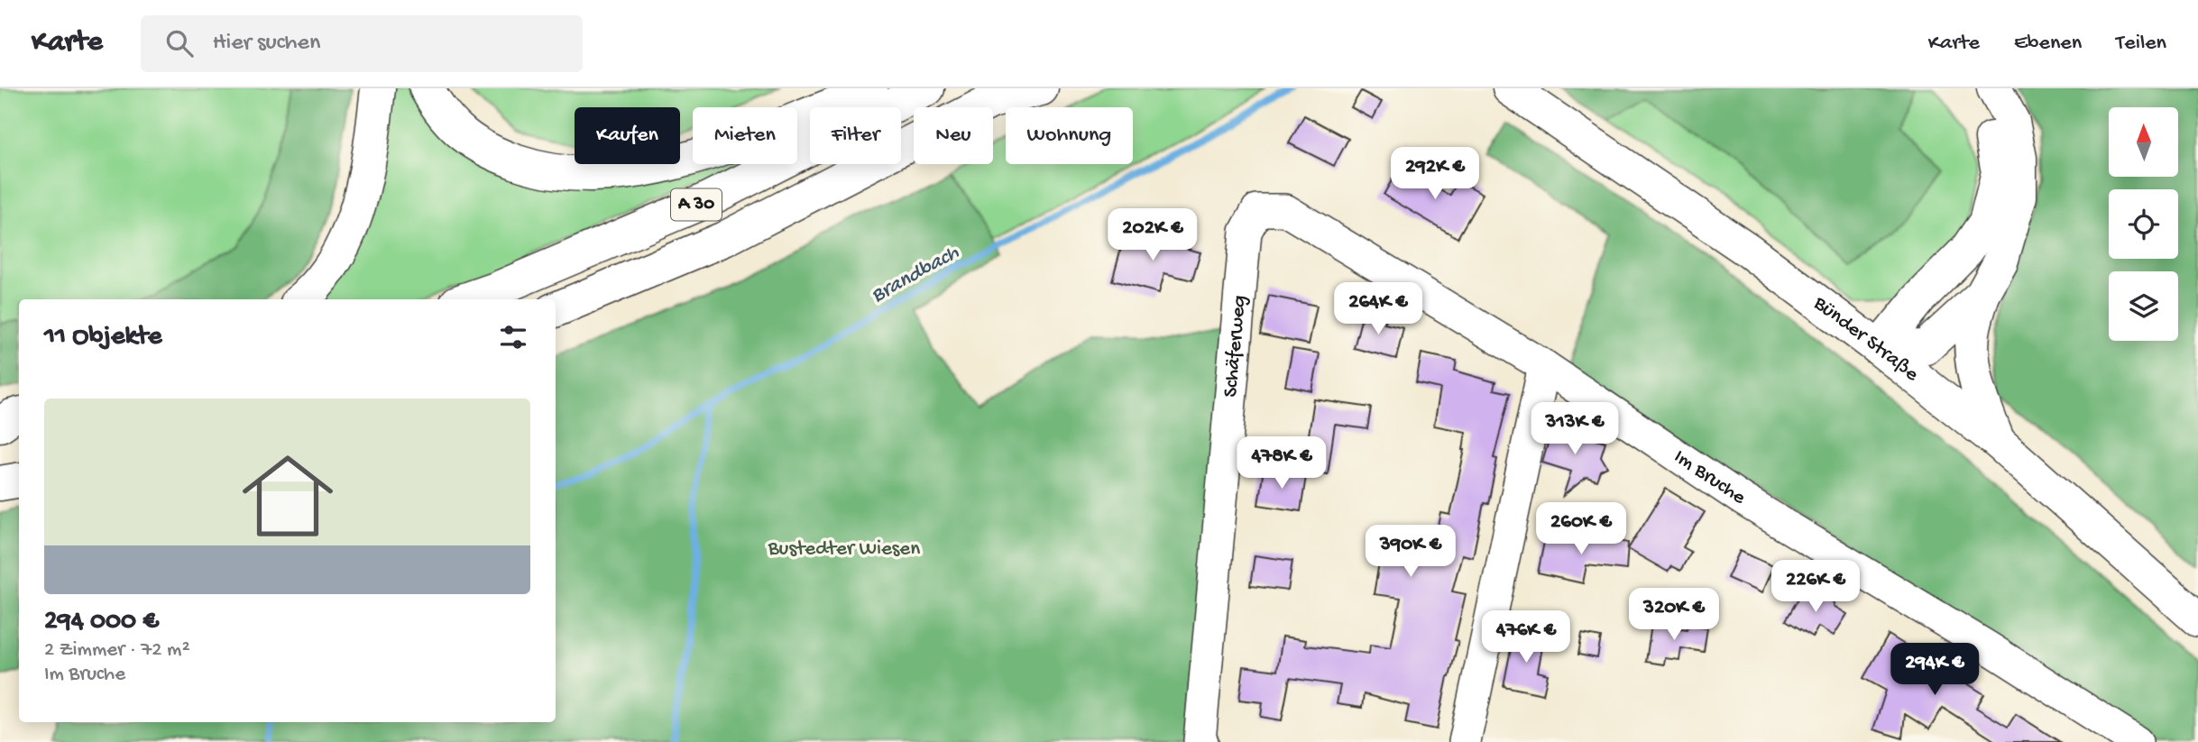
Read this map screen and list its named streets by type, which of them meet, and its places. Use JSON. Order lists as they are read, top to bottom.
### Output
{
  "streets": {
    "main road": ["A 30", "Bünder Straße"],
    "street": ["Schäferweg", "Im Bruche"]
  },
  "crossings": [
    ["Schäferweg", "Im Bruche"]
  ],
  "water": ["Brandbach"],
  "parks": ["Bustedter Wiesen"],
  "north": "top",
  "page": {
    "header": "Karte",
    "search": "Hier suchen",
    "nav": ["Karte", "Ebenen", "Teilen"],
    "chip": [
      "Kaufen",
      "Mieten",
      "Filter",
      "Neu",
      "Wohnung"
    ],
    "price": [
      "292K €",
      "202K €",
      "264K €",
      "313K €",
      "478K €",
      "260K €",
      "390K €",
      "226K €",
      "320K €",
      "476K €",
      "294K €"
    ],
    "heading": "11 Objekte",
    "list": [
      {
        "name": "294 000 €",
        "note": "2 Zimmer · 72 m² · Im Bruche"
      }
    ]
  }
}
